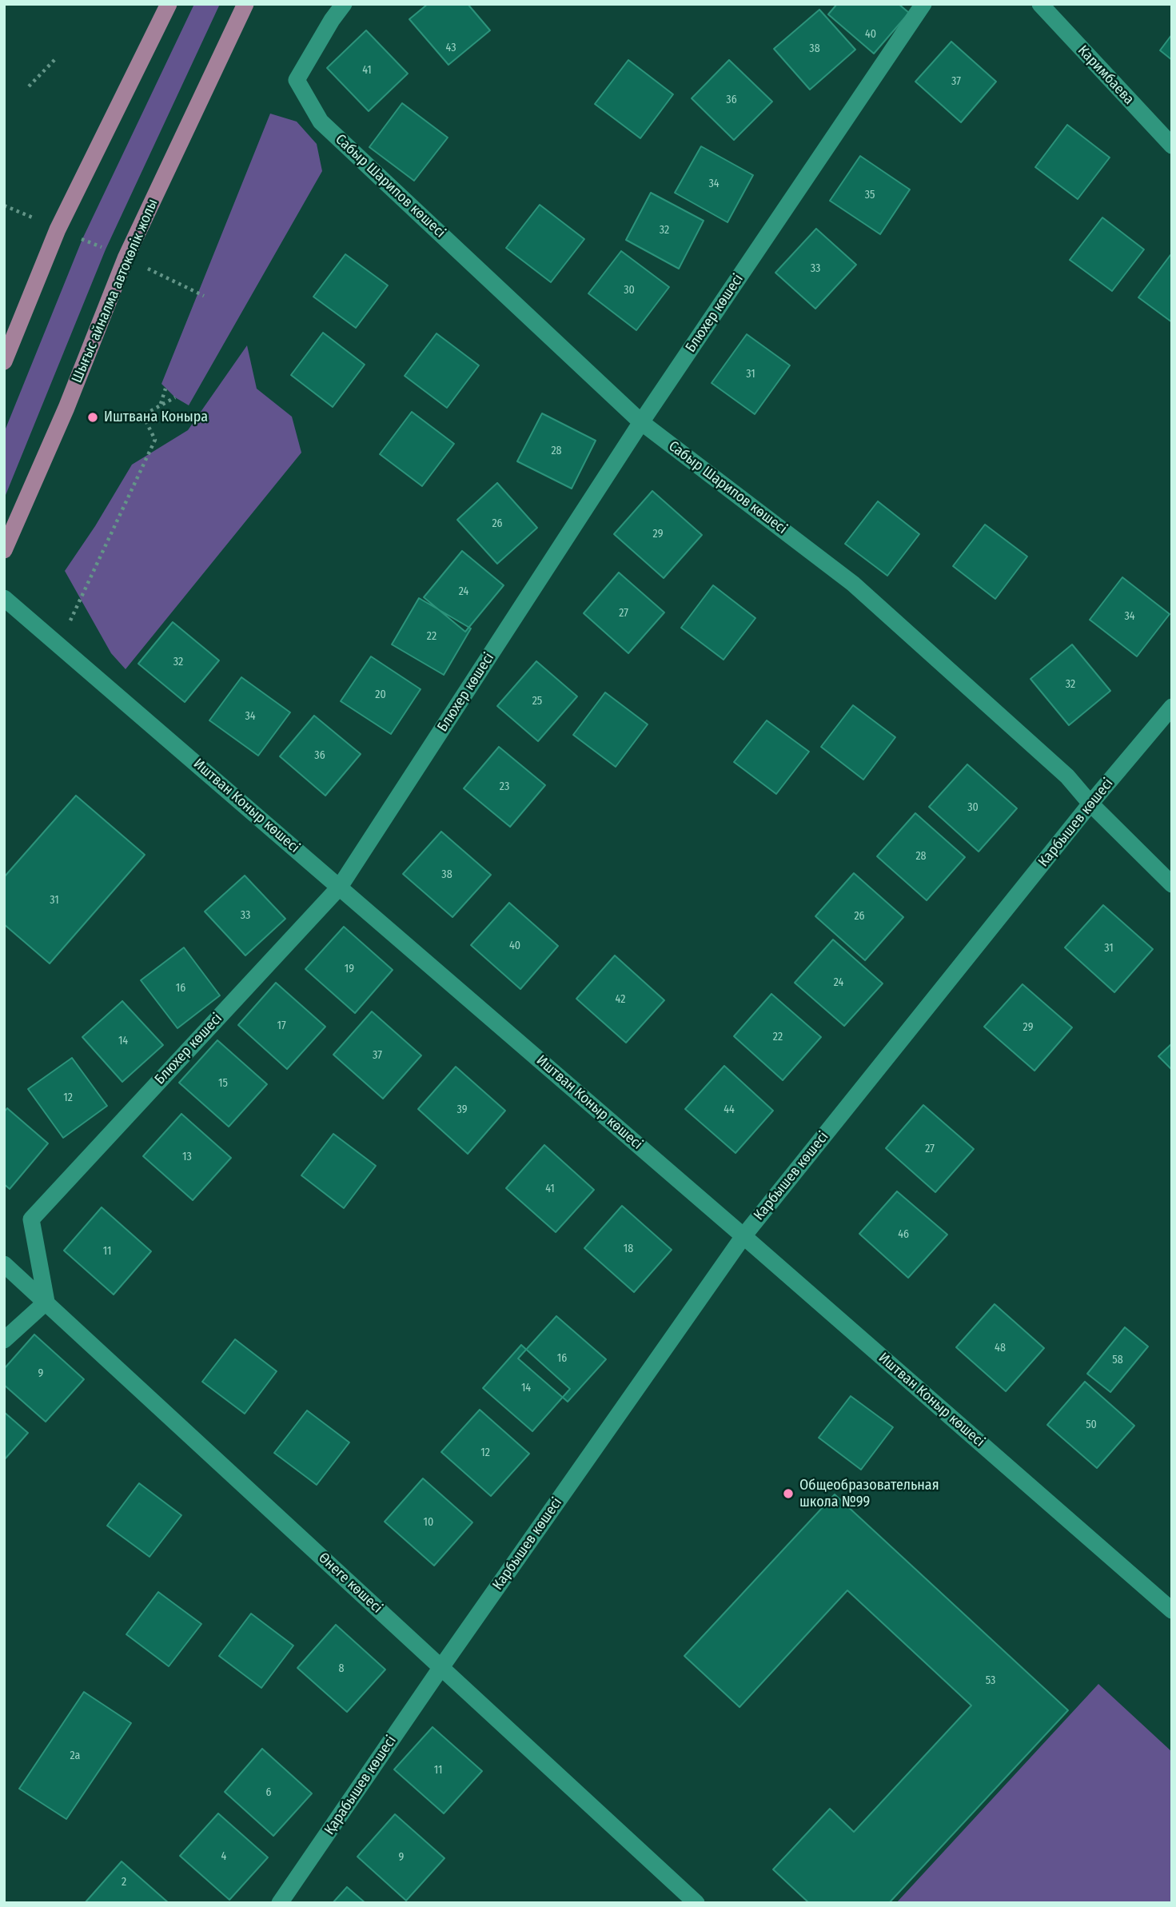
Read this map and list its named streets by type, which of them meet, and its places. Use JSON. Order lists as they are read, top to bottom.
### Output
{
  "streets": {
    "main road": ["Шығыс айналма автокөлік жолы"],
    "street": [
      "Каримбаева",
      "Сабыр Шарипов көшесі",
      "Блюхер көшесі",
      "Иштван Коныр көшесі",
      "Карбышев көшесі",
      "Өнеге көшесі",
      "Қарабышев көшесі"
    ]
  },
  "crossings": [
    ["Сабыр Шарипов көшесі", "Блюхер көшесі"],
    ["Сабыр Шарипов көшесі", "Карбышев көшесі"],
    ["Блюхер көшесі", "Иштван Коныр көшесі"],
    ["Блюхер көшесі", "Өнеге көшесі"],
    ["Иштван Коныр көшесі", "Карбышев көшесі"],
    ["Карбышев көшесі", "Өнеге көшесі"],
    ["Карбышев көшесі", "Қарабышев көшесі"],
    ["Өнеге көшесі", "Қарабышев көшесі"]
  ],
  "places": ["Иштвана Коныра", "Общеобразовательная школа №99"],
  "house_numbers": [
    "40",
    "43",
    "38",
    "41",
    "37",
    "36",
    "34",
    "35",
    "32",
    "33",
    "30",
    "31",
    "28",
    "26",
    "29",
    "24",
    "27",
    "34",
    "22",
    "32",
    "32",
    "20",
    "25",
    "34",
    "36",
    "23",
    "30",
    "28",
    "38",
    "31",
    "33",
    "26",
    "40",
    "31",
    "19",
    "24",
    "16",
    "42",
    "17",
    "29",
    "22",
    "14",
    "37",
    "15",
    "12",
    "39",
    "44",
    "27",
    "13",
    "41",
    "46",
    "18",
    "11",
    "48",
    "16",
    "58",
    "9",
    "14",
    "50",
    "12",
    "10",
    "8",
    "53",
    "2а",
    "11",
    "6",
    "4",
    "9",
    "2"
  ]
}
